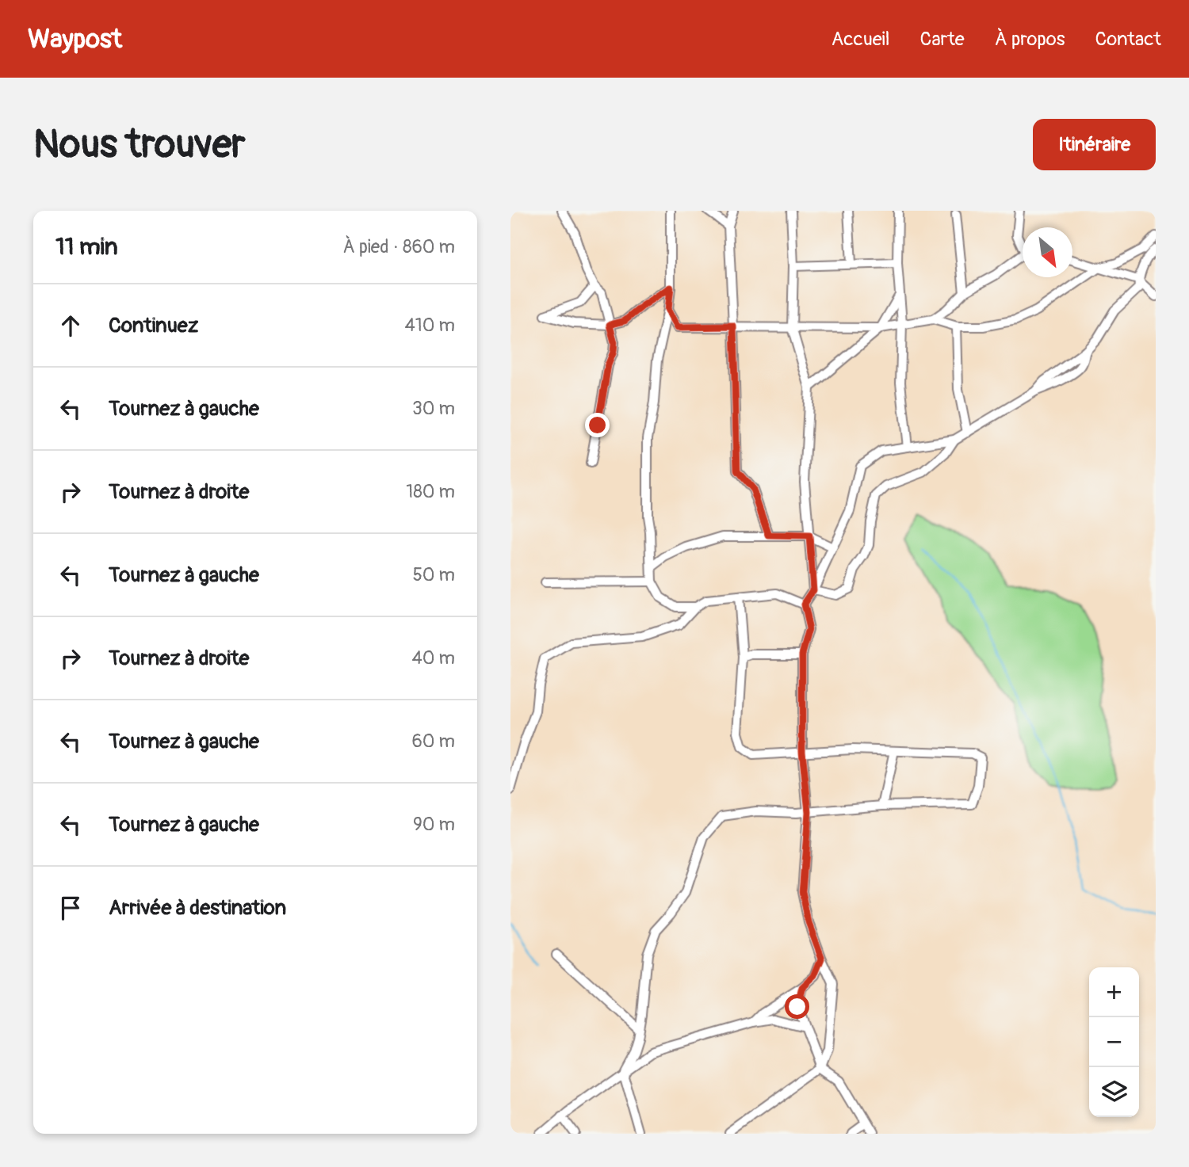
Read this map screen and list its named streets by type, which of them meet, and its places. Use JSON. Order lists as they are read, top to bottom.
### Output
{
  "north": "bottom right",
  "page": {
    "header": "Waypost",
    "nav": [
      "Accueil",
      "Carte",
      "À propos",
      "Contact"
    ],
    "buttons": "Itinéraire",
    "title": "Nous trouver",
    "heading": ["11 min", "À pied · 860 m"],
    "list": [
      ["Continuez", "410 m"],
      ["Tournez à gauche", "30 m"],
      ["Tournez à droite", "180 m"],
      ["Tournez à gauche", "50 m"],
      ["Tournez à droite", "40 m"],
      ["Tournez à gauche", "60 m"],
      ["Tournez à gauche", "90 m"],
      "Arrivée à destination"
    ],
    "map_buttons": ["+", "−"]
  }
}
